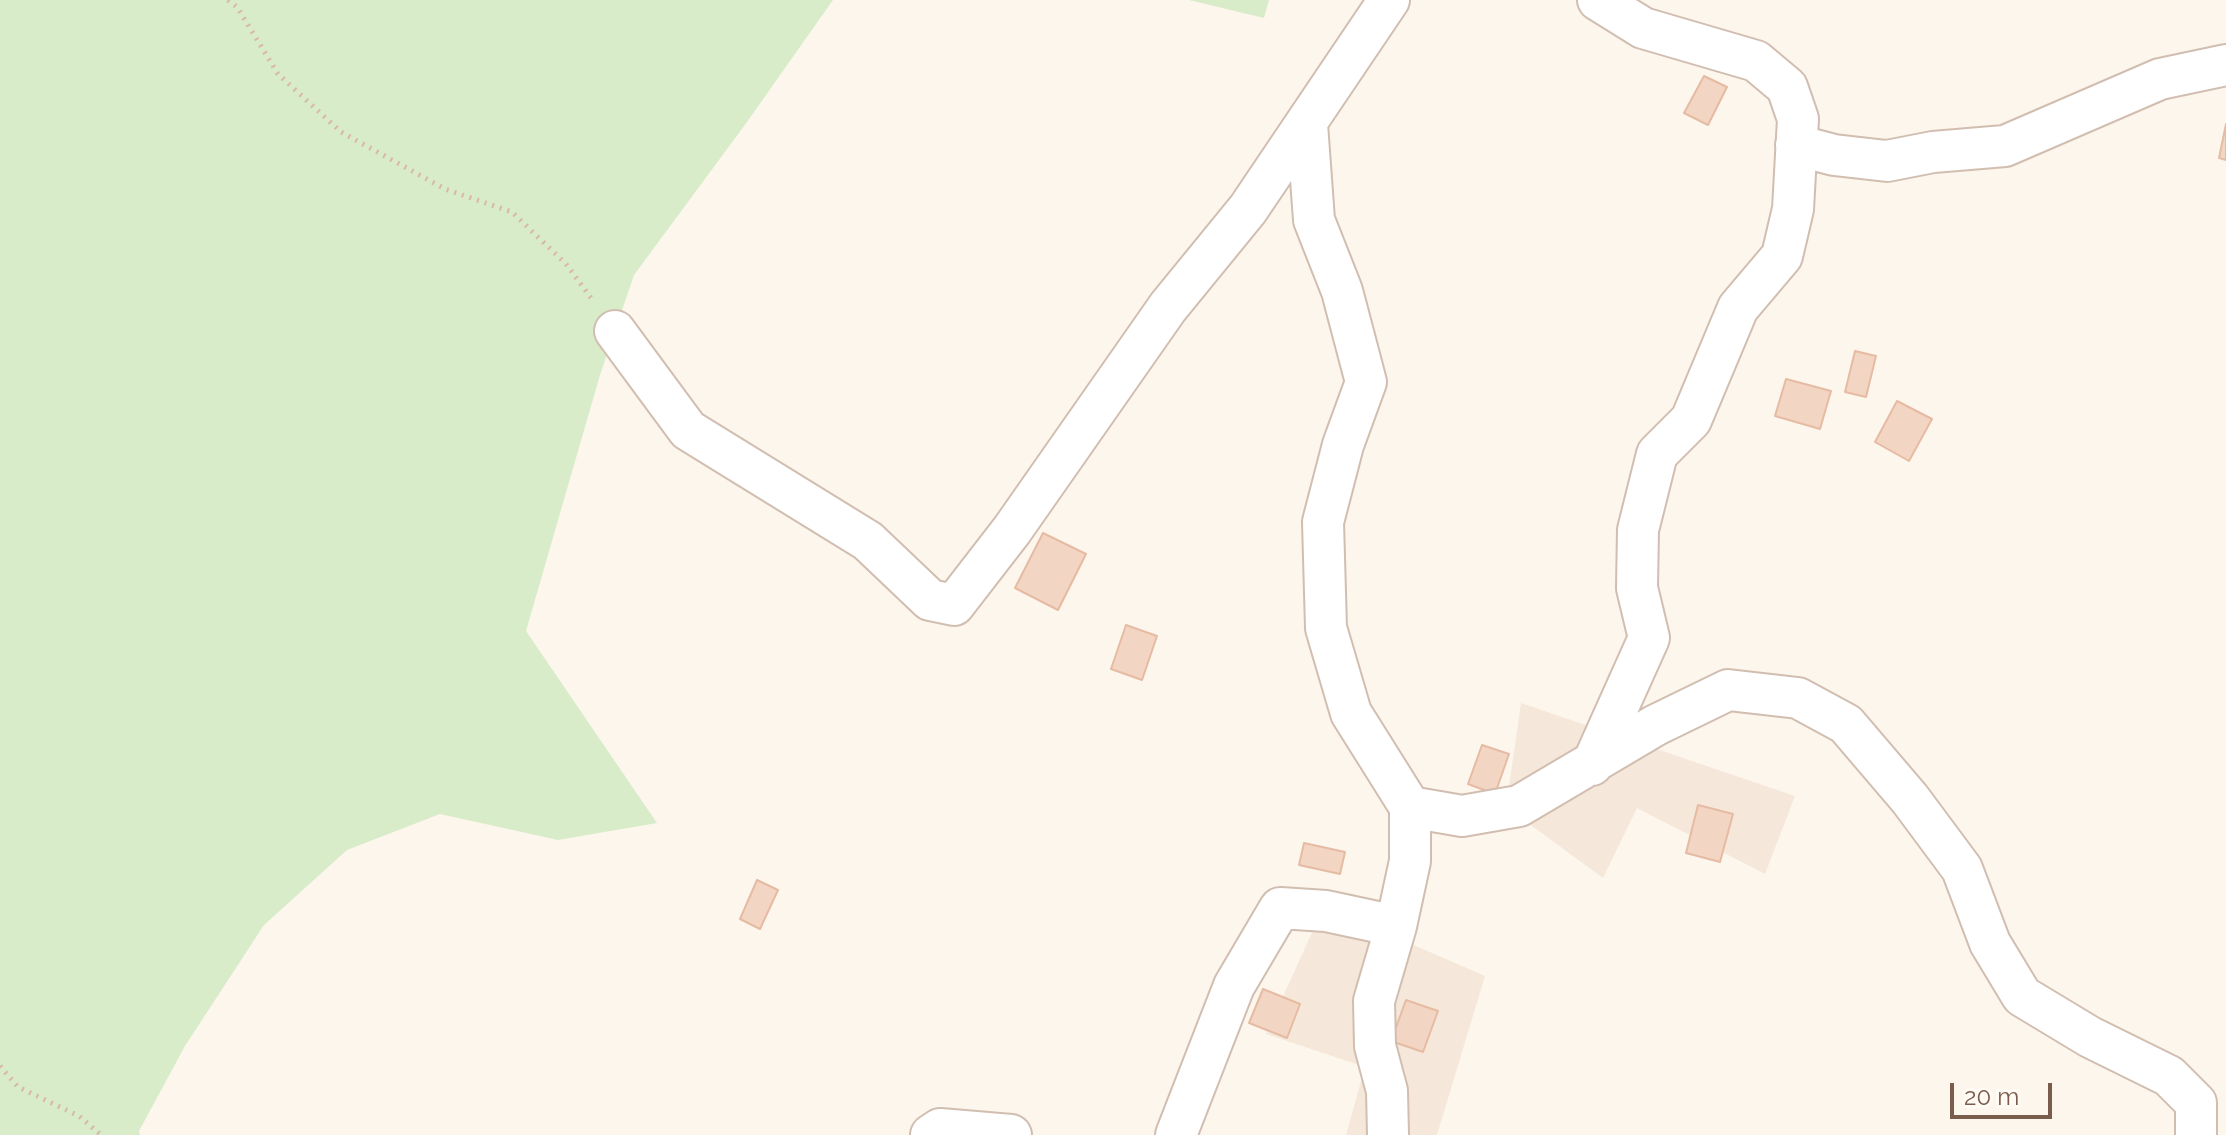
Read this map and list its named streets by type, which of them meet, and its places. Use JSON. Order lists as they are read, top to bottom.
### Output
{
  "scale_bar": "20 m"
}
